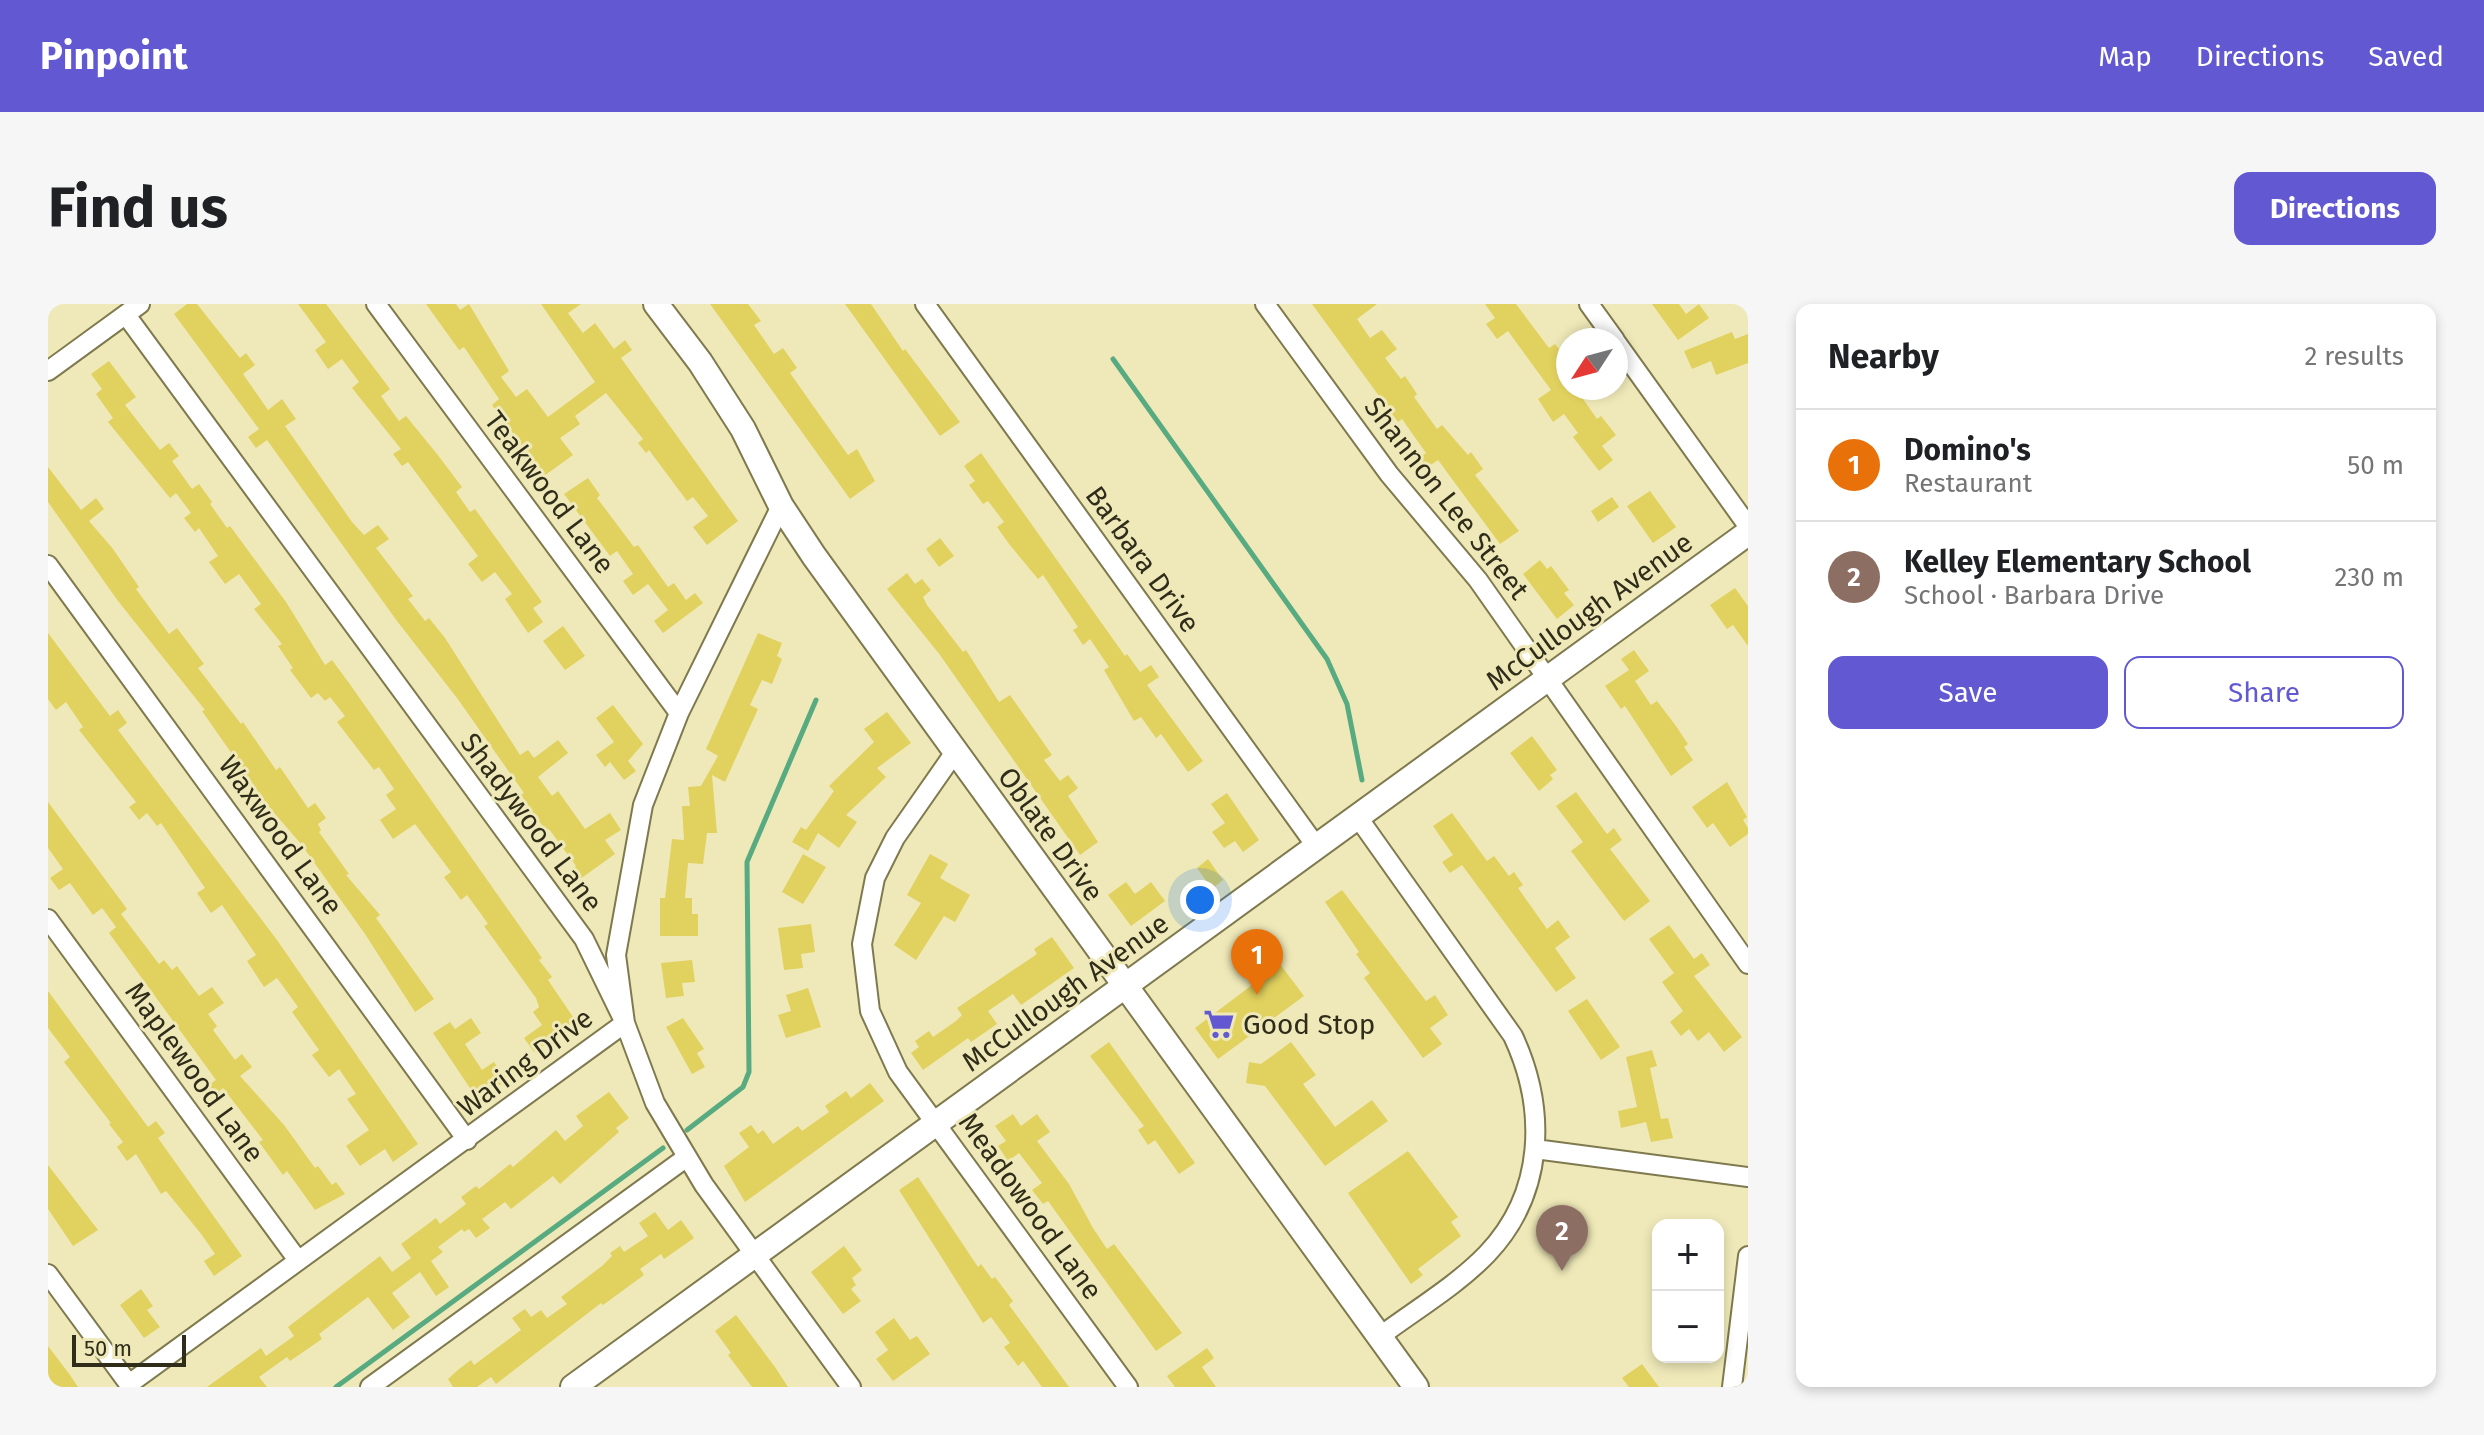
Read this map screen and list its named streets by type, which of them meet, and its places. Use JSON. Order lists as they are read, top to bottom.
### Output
{
  "streets": {
    "main road": ["McCullough Avenue", "Oblate Drive"],
    "street": [
      "Teakwood Lane",
      "Shannon Lee Street",
      "Barbara Drive",
      "Shadywood Lane",
      "Waxwood Lane",
      "Waring Drive",
      "Maplewood Lane",
      "Meadowood Lane"
    ]
  },
  "crossings": [
    ["Teakwood Lane", "Waring Drive"],
    ["Shannon Lee Street", "McCullough Avenue"],
    ["Barbara Drive", "McCullough Avenue"],
    ["McCullough Avenue", "Shadywood Lane"],
    ["McCullough Avenue", "Oblate Drive"],
    ["McCullough Avenue", "Meadowood Lane"],
    ["Shadywood Lane", "Waring Drive"],
    ["Oblate Drive", "Waring Drive"],
    ["Oblate Drive", "Meadowood Lane"],
    ["Waxwood Lane", "Waring Drive"],
    ["Waring Drive", "Maplewood Lane"]
  ],
  "places": {
    "supermarket": ["Good Stop"]
  },
  "scale_bar": "50 m",
  "north": "bottom left",
  "page": {
    "header": "Pinpoint",
    "nav": ["Map", "Directions", "Saved"],
    "buttons": [
      "Directions",
      ["Save", "Share"]
    ],
    "title": "Find us",
    "heading": ["Nearby", "2 results"],
    "list": [
      {
        "mark": "1",
        "name": "Domino's",
        "note": "Restaurant",
        "value": "50 m"
      },
      {
        "mark": "2",
        "name": "Kelley Elementary School",
        "note": "School · Barbara Drive",
        "value": "230 m"
      }
    ],
    "pins": ["1", "2"],
    "map_buttons": ["+", "−"],
    "scale": "50 m"
  }
}
